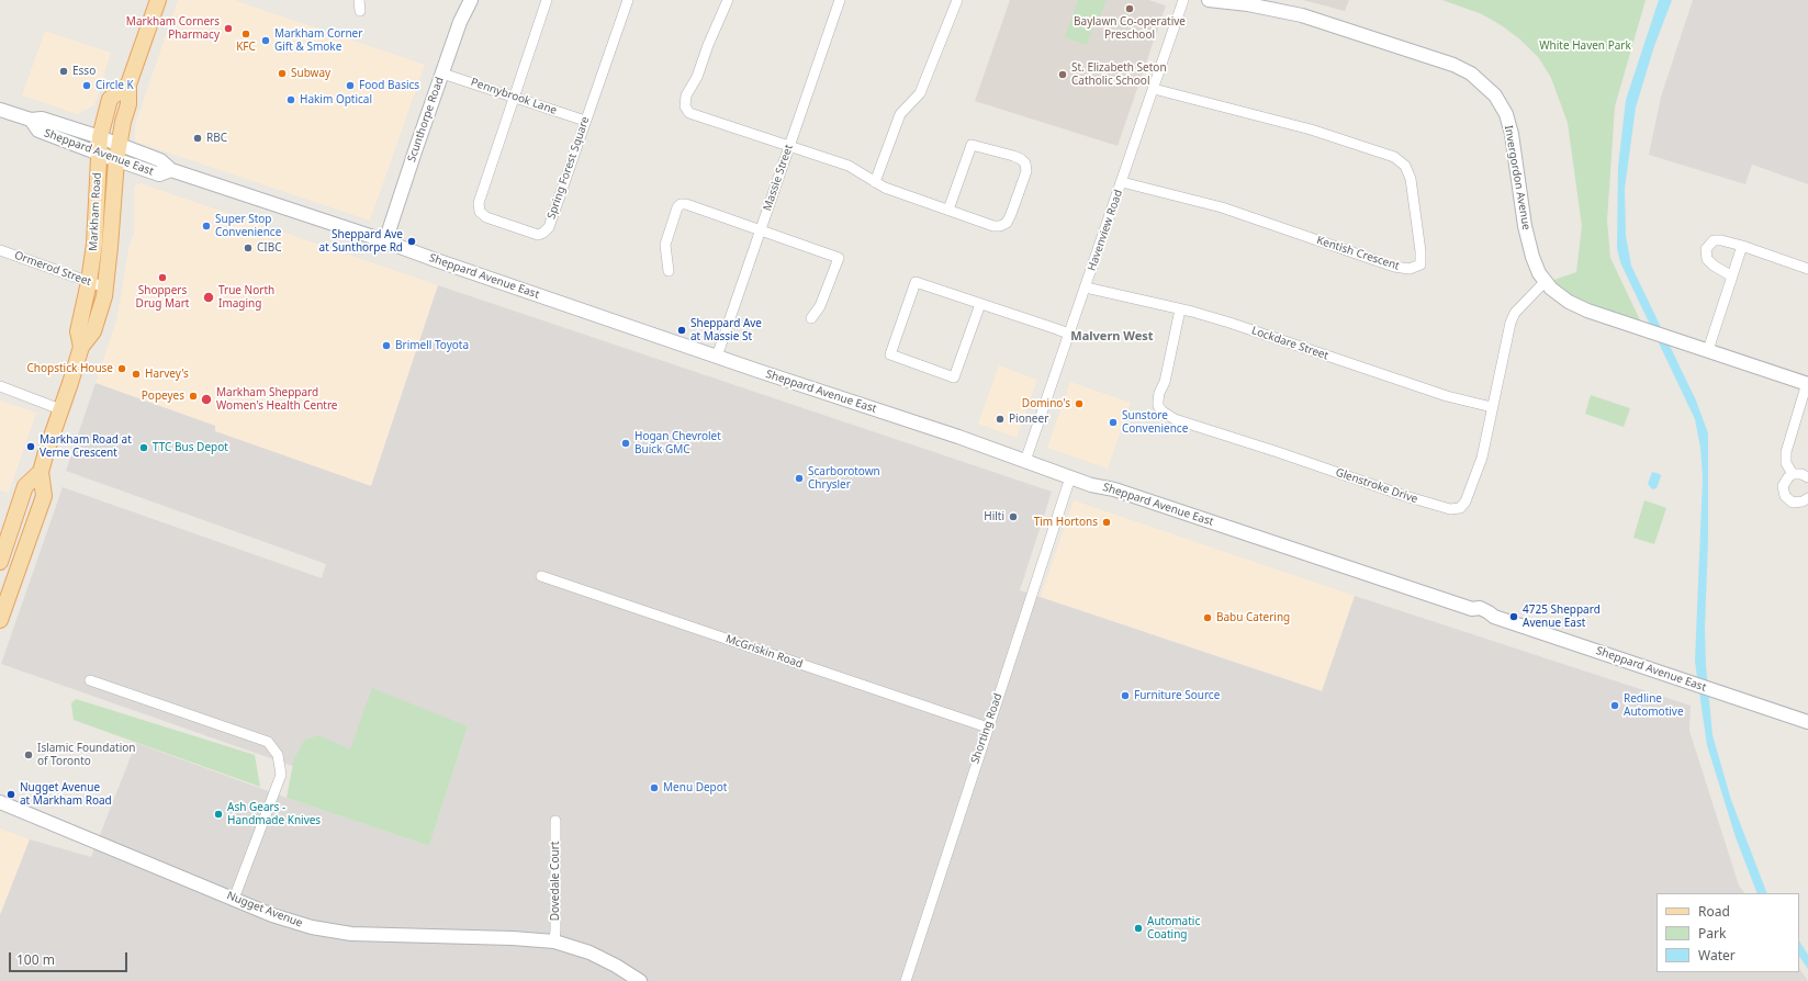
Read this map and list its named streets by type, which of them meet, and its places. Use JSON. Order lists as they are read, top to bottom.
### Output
{
  "streets": {
    "main road": [
      "Scunthorpe Road",
      "Sheppard Avenue East",
      "Invergordon Avenue",
      "Markham Road",
      "Nugget Avenue"
    ],
    "street": [
      "Pennybrook Lane",
      "Spring Forest Square",
      "Massie Street",
      "Havenview Road",
      "Kentish Crescent",
      "Ormerod Street",
      "Lockdare Street",
      "Glenstroke Drive",
      "McGriskin Road",
      "Shorting Road",
      "Dovedale Court"
    ]
  },
  "crossings": [
    ["Pennybrook Lane", "Scunthorpe Road"],
    ["Pennybrook Lane", "Spring Forest Square"],
    ["Scunthorpe Road", "Sheppard Avenue East"],
    ["Sheppard Avenue East", "Massie Street"],
    ["Sheppard Avenue East", "Markham Road"],
    ["Sheppard Avenue East", "Havenview Road"],
    ["Sheppard Avenue East", "Shorting Road"],
    ["Invergordon Avenue", "Glenstroke Drive"],
    ["Markham Road", "Ormerod Street"],
    ["Havenview Road", "Kentish Crescent"],
    ["Havenview Road", "Lockdare Street"],
    ["Lockdare Street", "Glenstroke Drive"],
    ["McGriskin Road", "Shorting Road"],
    ["Dovedale Court", "Nugget Avenue"]
  ],
  "districts": ["Malvern West"],
  "parks": ["White Haven Park"],
  "places": [
    "Baylawn Co-operative Preschool",
    "Markham Corners Pharmacy",
    "KFC",
    "Markham Corner Gift & Smoke",
    "Esso",
    "Subway",
    "St. Elizabeth Seton Catholic School",
    "Circle K",
    "Food Basics",
    "Hakim Optical",
    "RBC",
    "Super Stop Convenience",
    "Sheppard Ave at Sunthorpe Rd",
    "CIBC",
    "Shoppers Drug Mart",
    "True North Imaging",
    "Sheppard Ave at Massie St",
    "Brimell Toyota",
    "Chopstick House",
    "Harvey's",
    "Popeyes",
    "Markham Sheppard Women's Health Centre",
    "Domino's",
    "Pioneer",
    "Sunstore Convenience",
    "Hogan Chevrolet Buick GMC",
    "Markham Road at Verne Crescent",
    "TTC Bus Depot",
    "Scarborotown Chrysler",
    "Hilti",
    "Tim Hortons",
    "4725 Sheppard Avenue East",
    "Babu Catering",
    "Furniture Source",
    "Redline Automotive",
    "Islamic Foundation of Toronto",
    "Menu Depot",
    "Nugget Avenue at Markham Road",
    "Ash Gears - Handmade Knives",
    "Automatic Coating"
  ],
  "legend": ["Road", "Park", "Water"],
  "scale_bar": "100 m"
}
